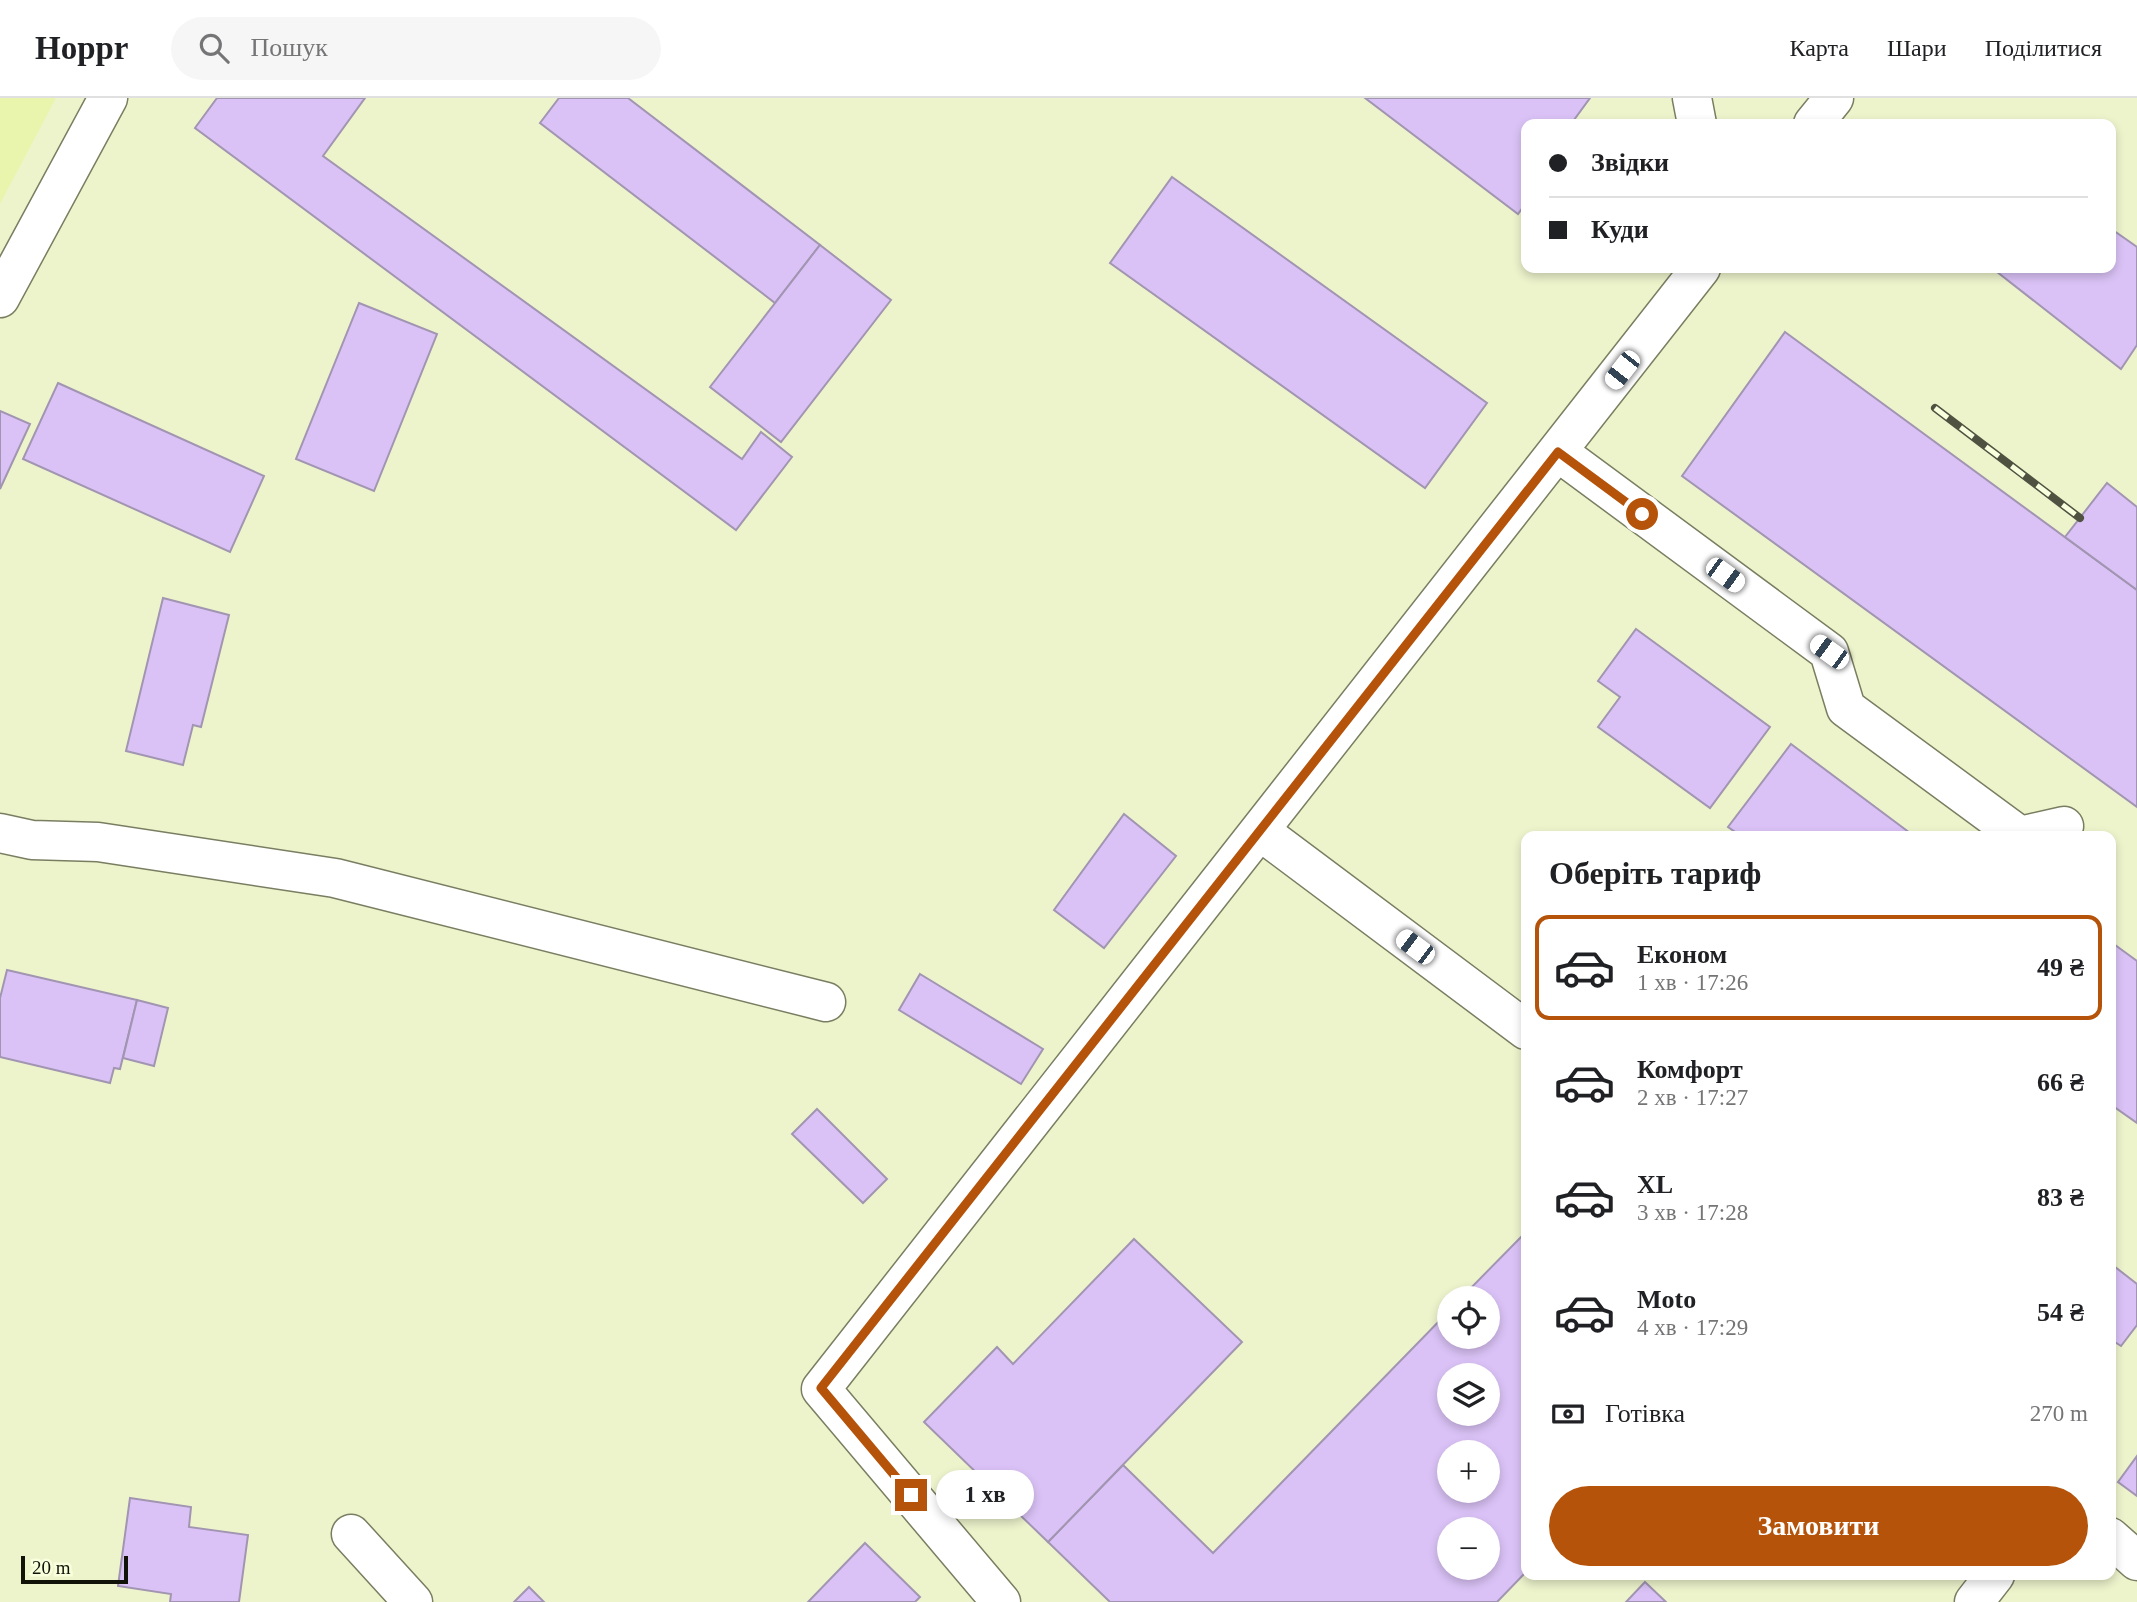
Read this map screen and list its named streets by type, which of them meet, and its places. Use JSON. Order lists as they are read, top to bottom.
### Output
{
  "scale_bar": "20 m",
  "page": {
    "header": "Hoppr",
    "search": "Пошук",
    "nav": ["Карта", "Шари", "Поділитися"],
    "banner": ["Звідки", "Куди"],
    "heading": "Оберіть тариф",
    "list": [
      {
        "name": "Економ",
        "note": "1 хв · 17:26",
        "value": "49 ₴"
      },
      {
        "name": "Комфорт",
        "note": "2 хв · 17:27",
        "value": "66 ₴"
      },
      {
        "name": "XL",
        "note": "3 хв · 17:28",
        "value": "83 ₴"
      },
      {
        "name": "Moto",
        "note": "4 хв · 17:29",
        "value": "54 ₴"
      }
    ],
    "map_buttons": ["+", "−"],
    "pay": ["Готівка", "270 m"],
    "bubble": "1 хв",
    "buttons": "Замовити",
    "scale": "20 m"
  }
}
